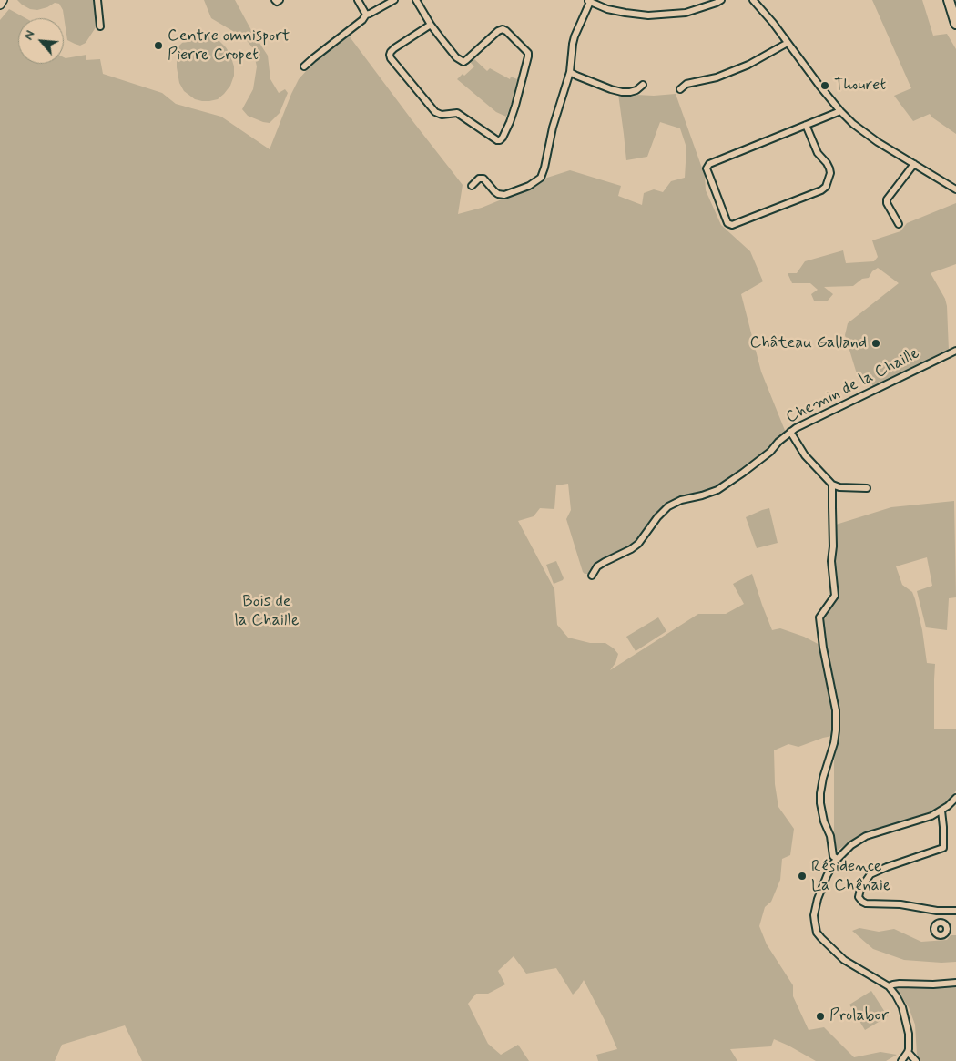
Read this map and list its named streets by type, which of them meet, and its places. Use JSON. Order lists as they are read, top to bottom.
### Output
{
  "streets": {
    "street": ["Chemin de la Chaille"]
  },
  "parks": ["Bois de la Chaille"],
  "places": [
    "Centre omnisport Pierre Cropet",
    "Thouret",
    "Château Galland",
    "Résidence La Chênaie",
    "Prolabor"
  ],
  "north": "top left"
}
